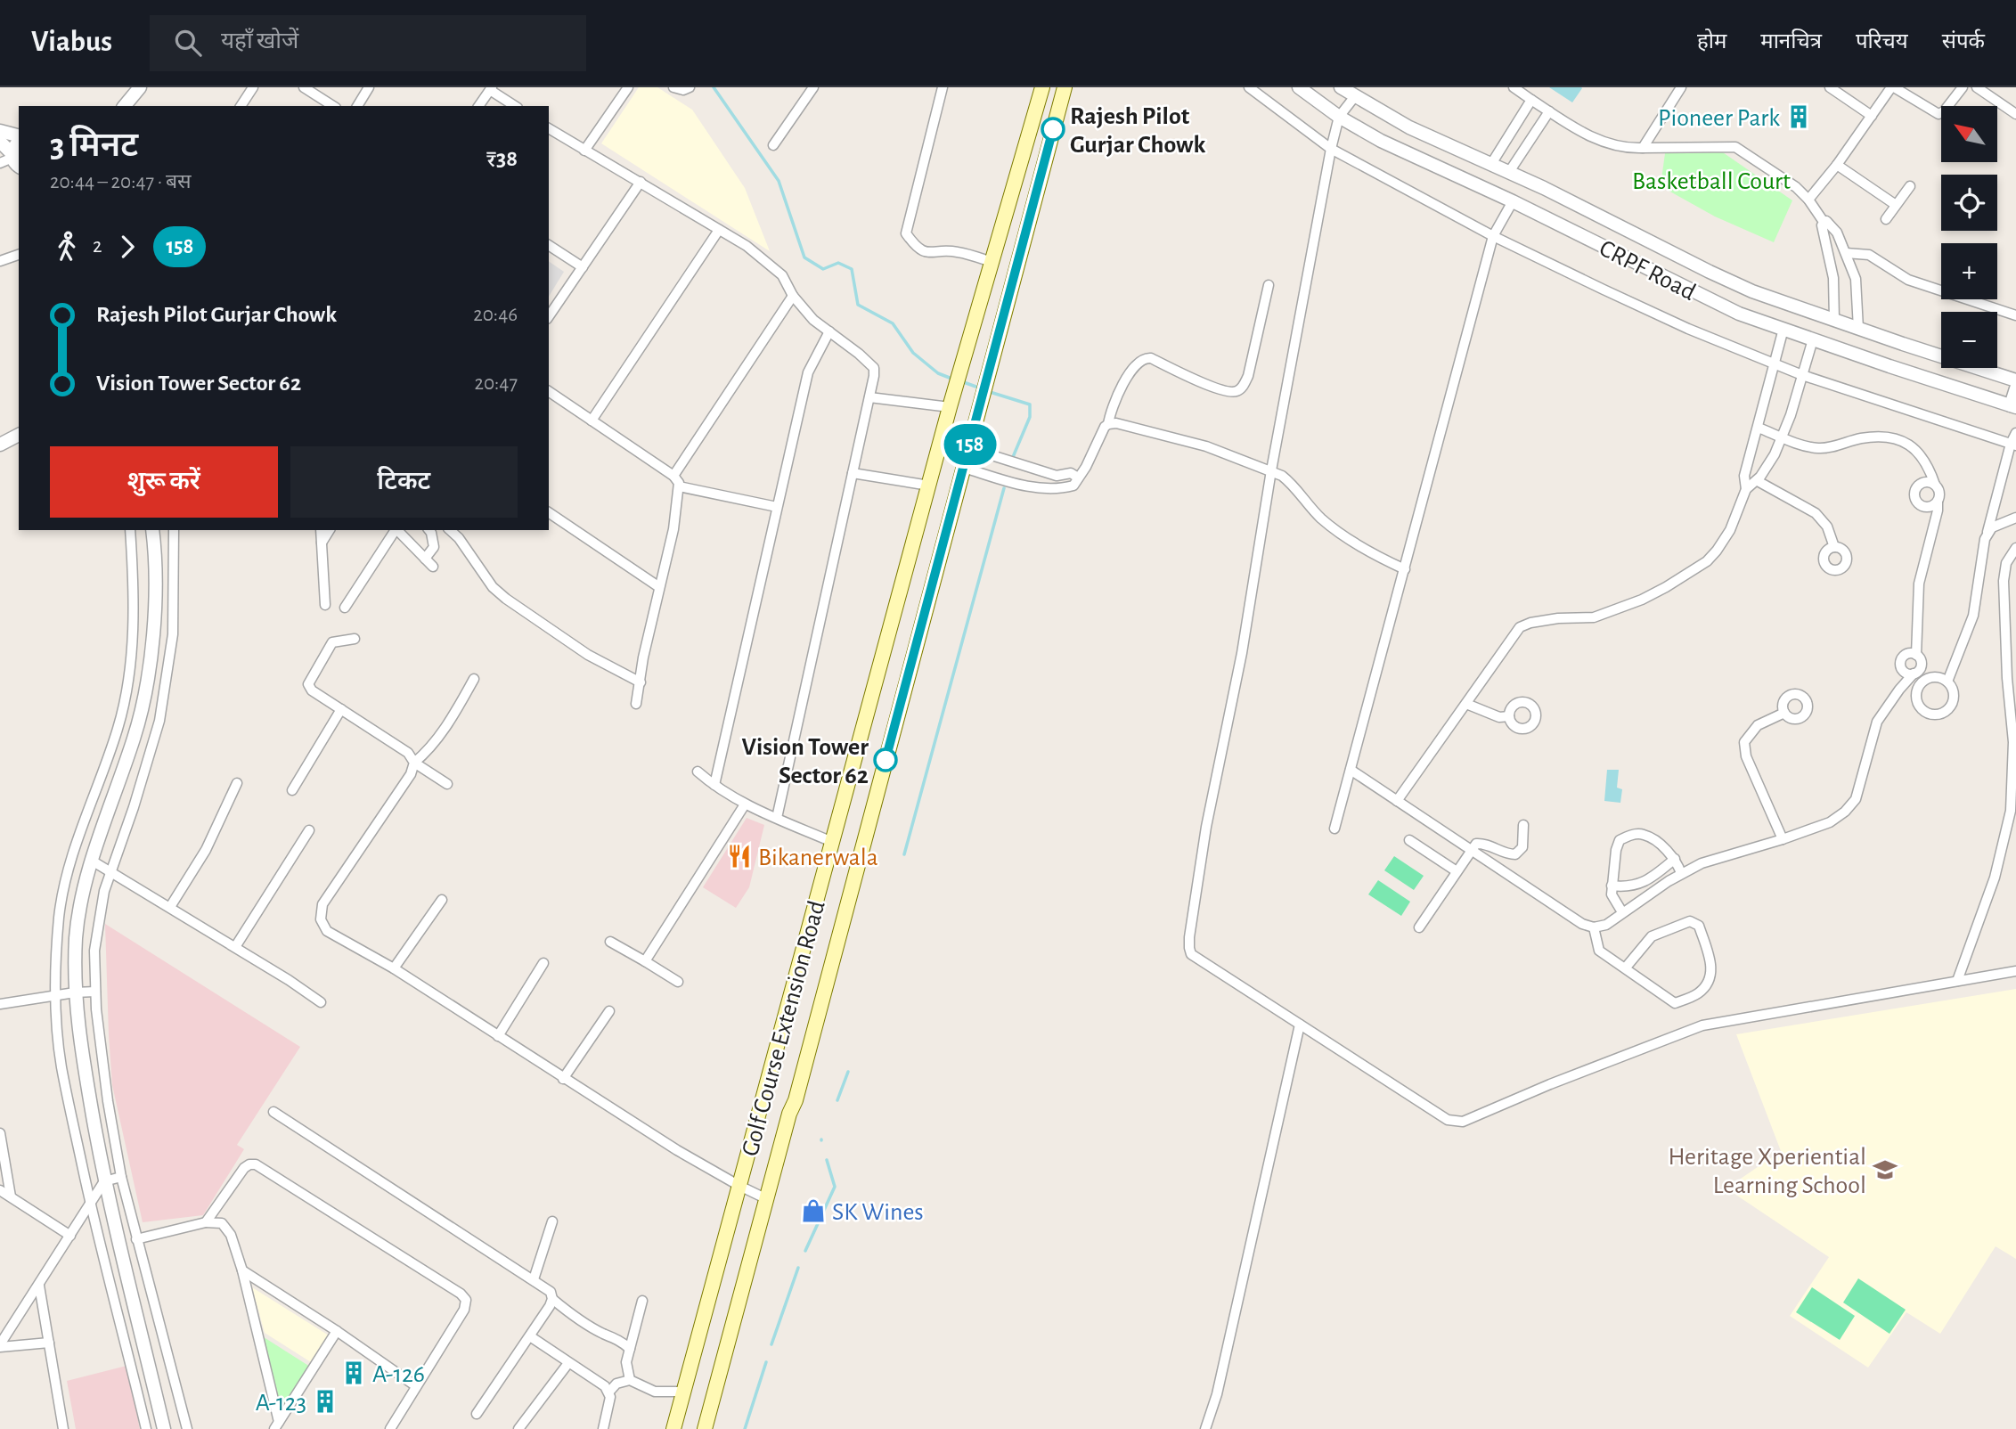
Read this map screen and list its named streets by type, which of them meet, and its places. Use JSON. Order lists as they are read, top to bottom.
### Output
{
  "streets": {
    "main road": ["Golf Course Extension Road"],
    "street": ["CRPF Road"]
  },
  "parks": ["Basketball Court"],
  "places": {
    "building": ["Pioneer Park", "A-126", "A-123"],
    "other": ["Rajesh Pilot Gurjar Chowk", "Vision Tower Sector 62"],
    "restaurant": ["Bikanerwala"],
    "school or university": ["Heritage Xperiential Learning School"],
    "shop": ["SK Wines"]
  },
  "lines": ["bus line 158"],
  "north": "top left",
  "page": {
    "header": "Viabus",
    "search": "यहाँ खोजें",
    "nav": [
      "होम",
      "मानचित्र",
      "परिचय",
      "संपर्क"
    ],
    "on_map": "158",
    "map_buttons": ["+", "−"],
    "heading": ["3 मिनट", "20:44 – 20:47 · बस", "₹38"],
    "legs": ["2", "158"],
    "list": [
      {
        "name": "Rajesh Pilot Gurjar Chowk",
        "value": "20:46"
      },
      {
        "name": "Vision Tower Sector 62",
        "value": "20:47"
      }
    ],
    "buttons": ["शुरू करें", "टिकट"]
  }
}
